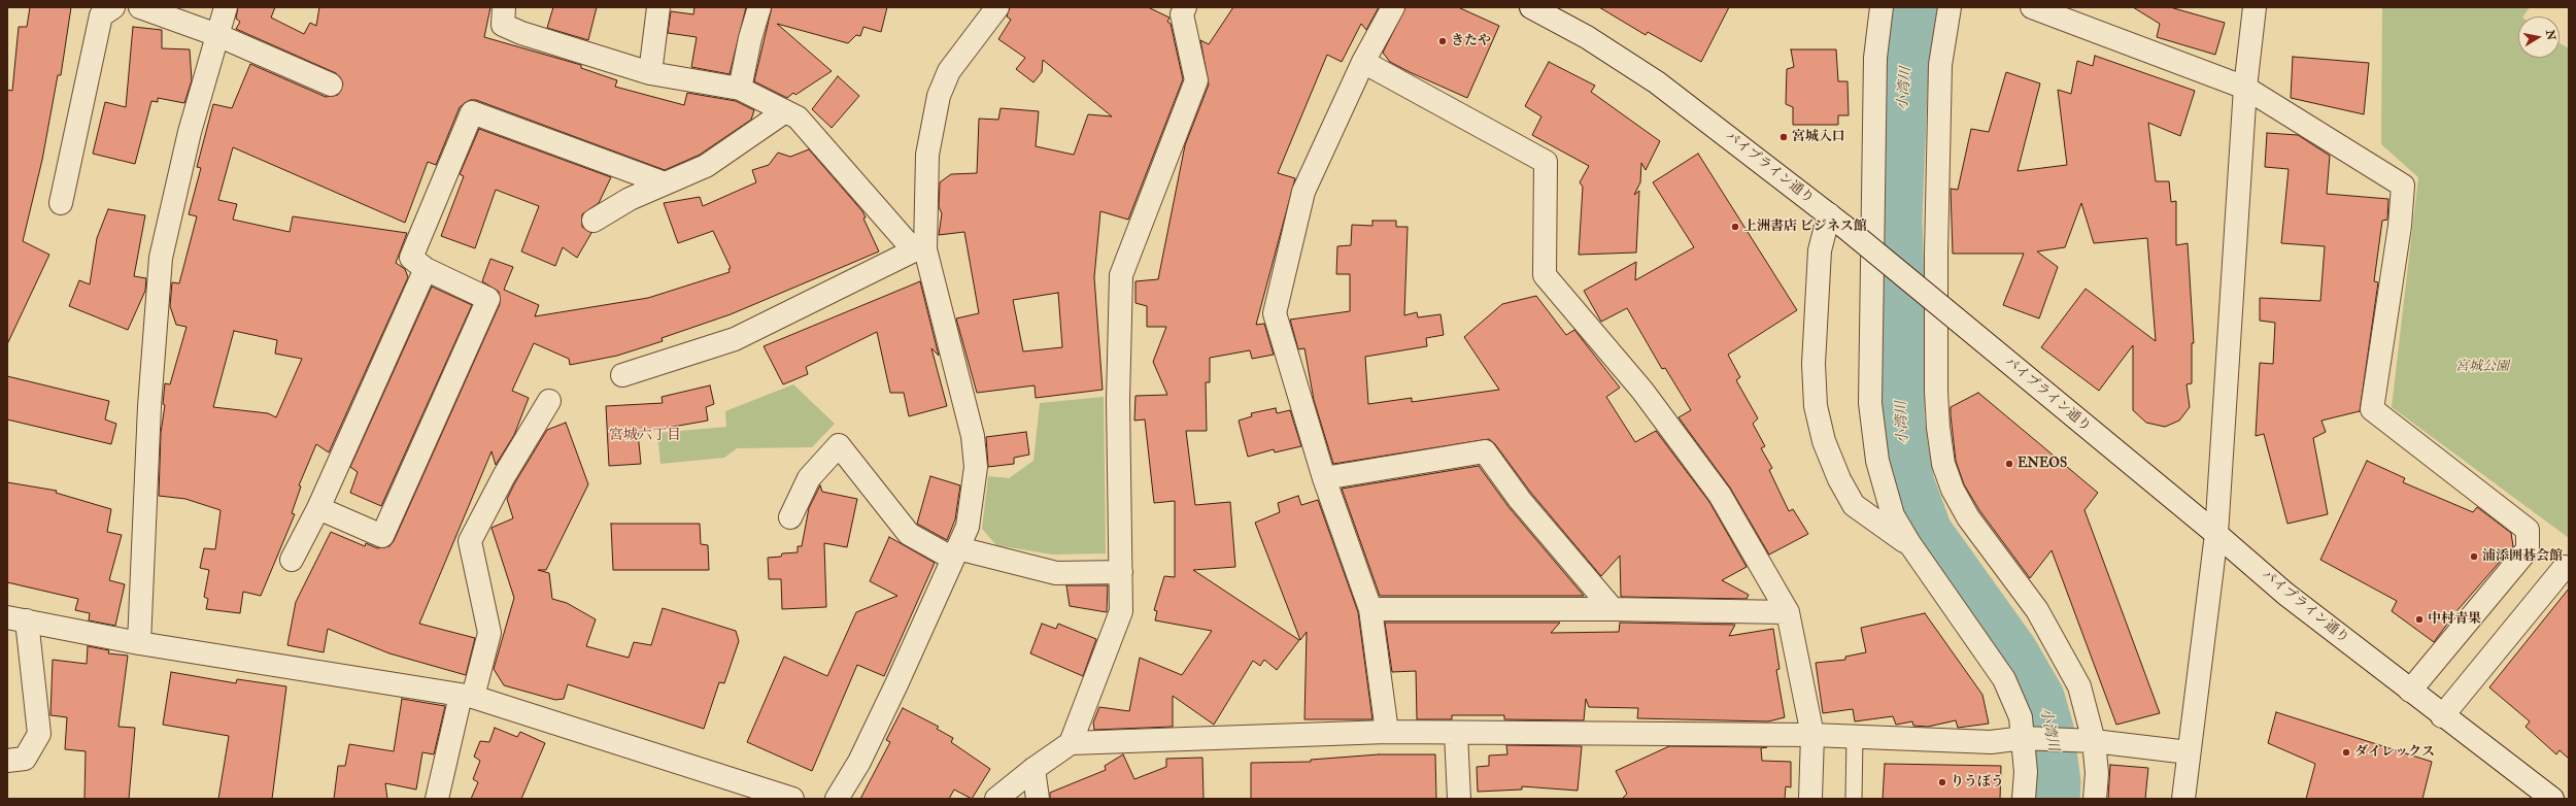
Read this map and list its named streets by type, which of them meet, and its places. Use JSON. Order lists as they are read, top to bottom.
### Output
{
  "streets": {
    "street": ["パイプライン通り"]
  },
  "districts": ["宮城六丁目"],
  "water": ["小湾川"],
  "parks": ["宮城公園"],
  "places": [
    "きたや",
    "宮城入口",
    "上洲書店 ビジネス館",
    "ENEOS",
    "浦添囲碁会館",
    "中村青果",
    "ダイレックス",
    "りうぼう"
  ],
  "north": "right"
}
